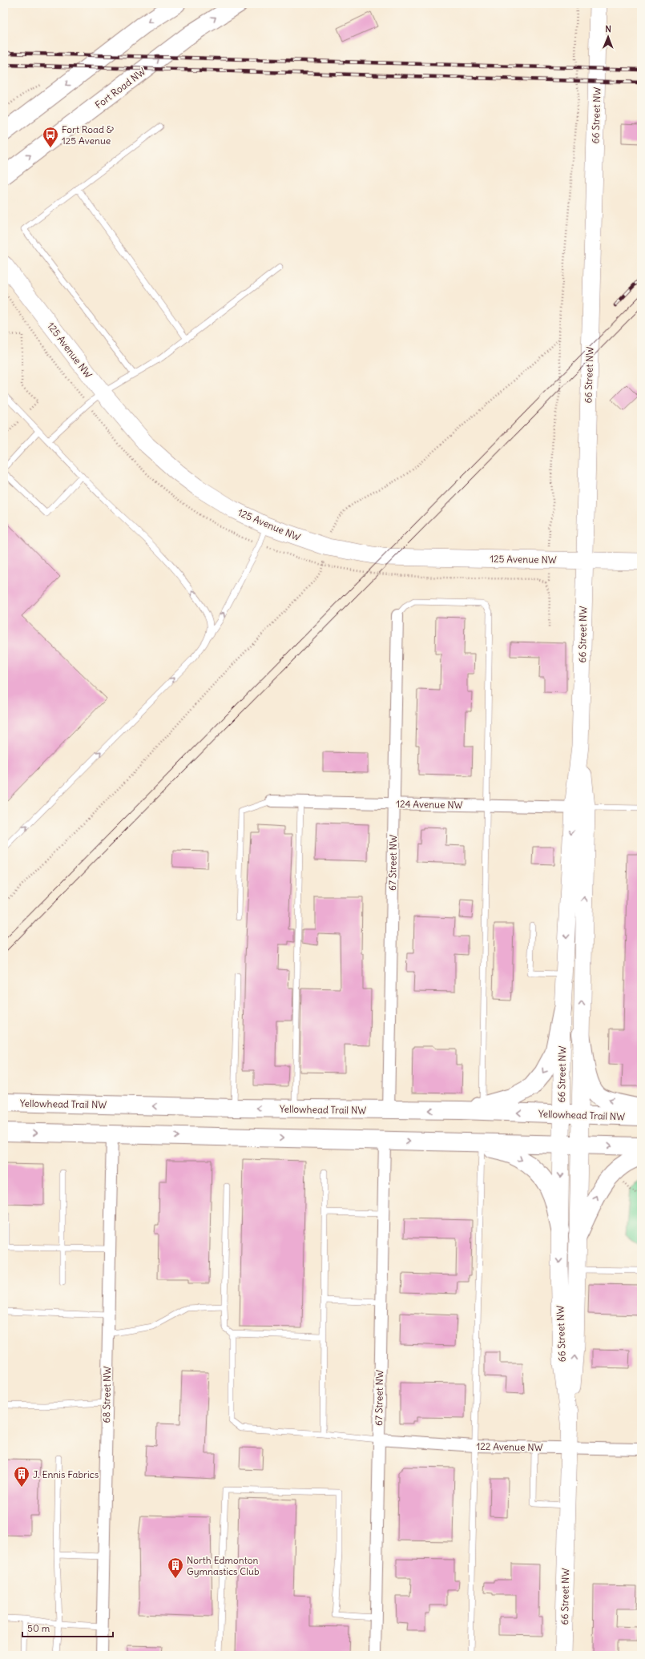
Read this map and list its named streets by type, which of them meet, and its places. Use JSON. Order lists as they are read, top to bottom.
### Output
{
  "streets": {
    "main road": [
      "Fort Road NW",
      "66 Street NW",
      "125 Avenue NW",
      "Yellowhead Trail NW"
    ],
    "street": [
      "124 Avenue NW",
      "67 Street NW",
      "68 Street NW",
      "122 Avenue NW"
    ]
  },
  "crossings": [
    ["66 Street NW", "125 Avenue NW"],
    ["66 Street NW", "124 Avenue NW"],
    ["66 Street NW", "Yellowhead Trail NW"],
    ["66 Street NW", "122 Avenue NW"],
    ["124 Avenue NW", "67 Street NW"],
    ["67 Street NW", "Yellowhead Trail NW"],
    ["67 Street NW", "122 Avenue NW"]
  ],
  "places": {
    "bus stop": ["Fort Road & 125 Avenue"],
    "building": ["J. Ennis Fabrics", "North Edmonton Gymnastics Club"]
  },
  "scale_bar": "50 m",
  "north": "top"
}
